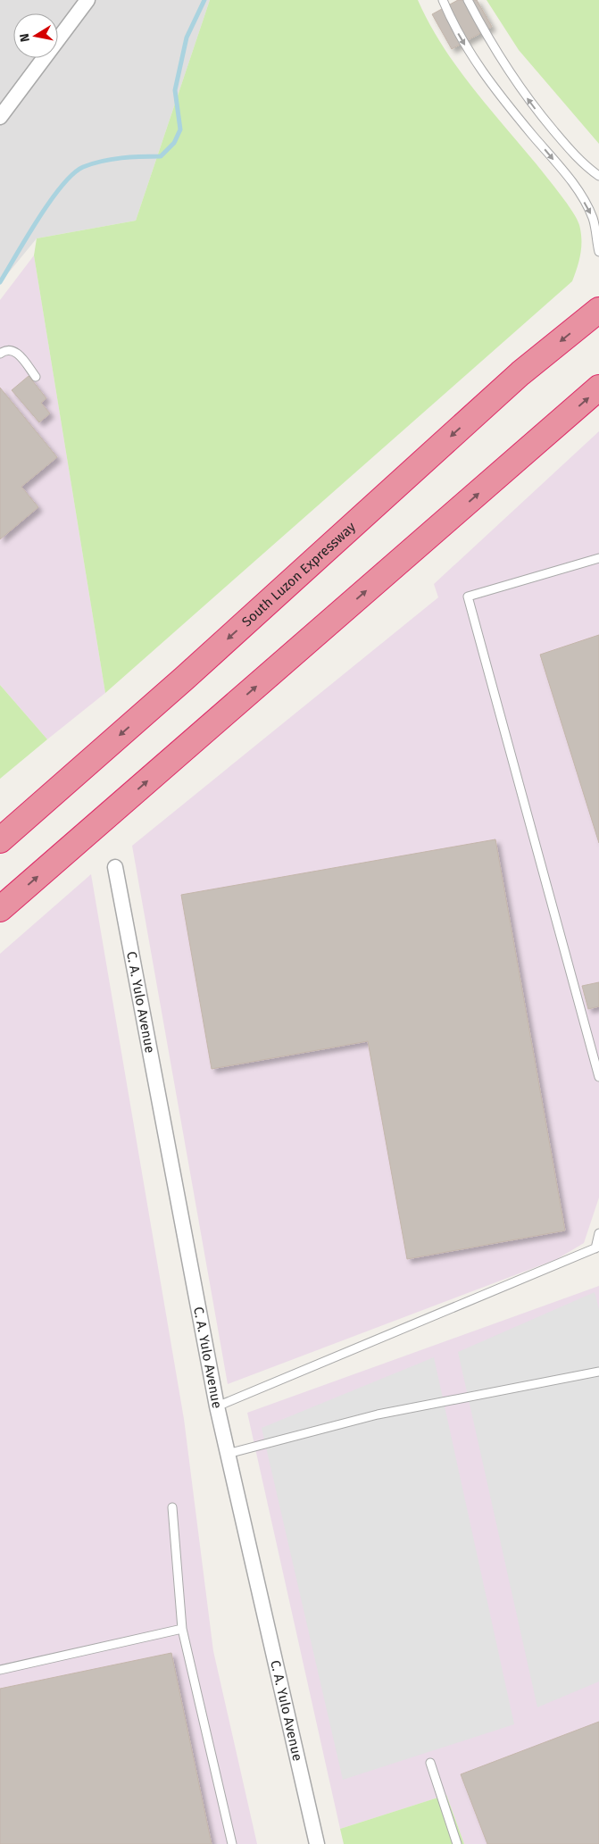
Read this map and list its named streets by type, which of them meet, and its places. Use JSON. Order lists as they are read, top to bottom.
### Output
{
  "streets": {
    "highway": ["South Luzon Expressway"],
    "street": ["C. A. Yulo Avenue"]
  },
  "north": "left"
}
